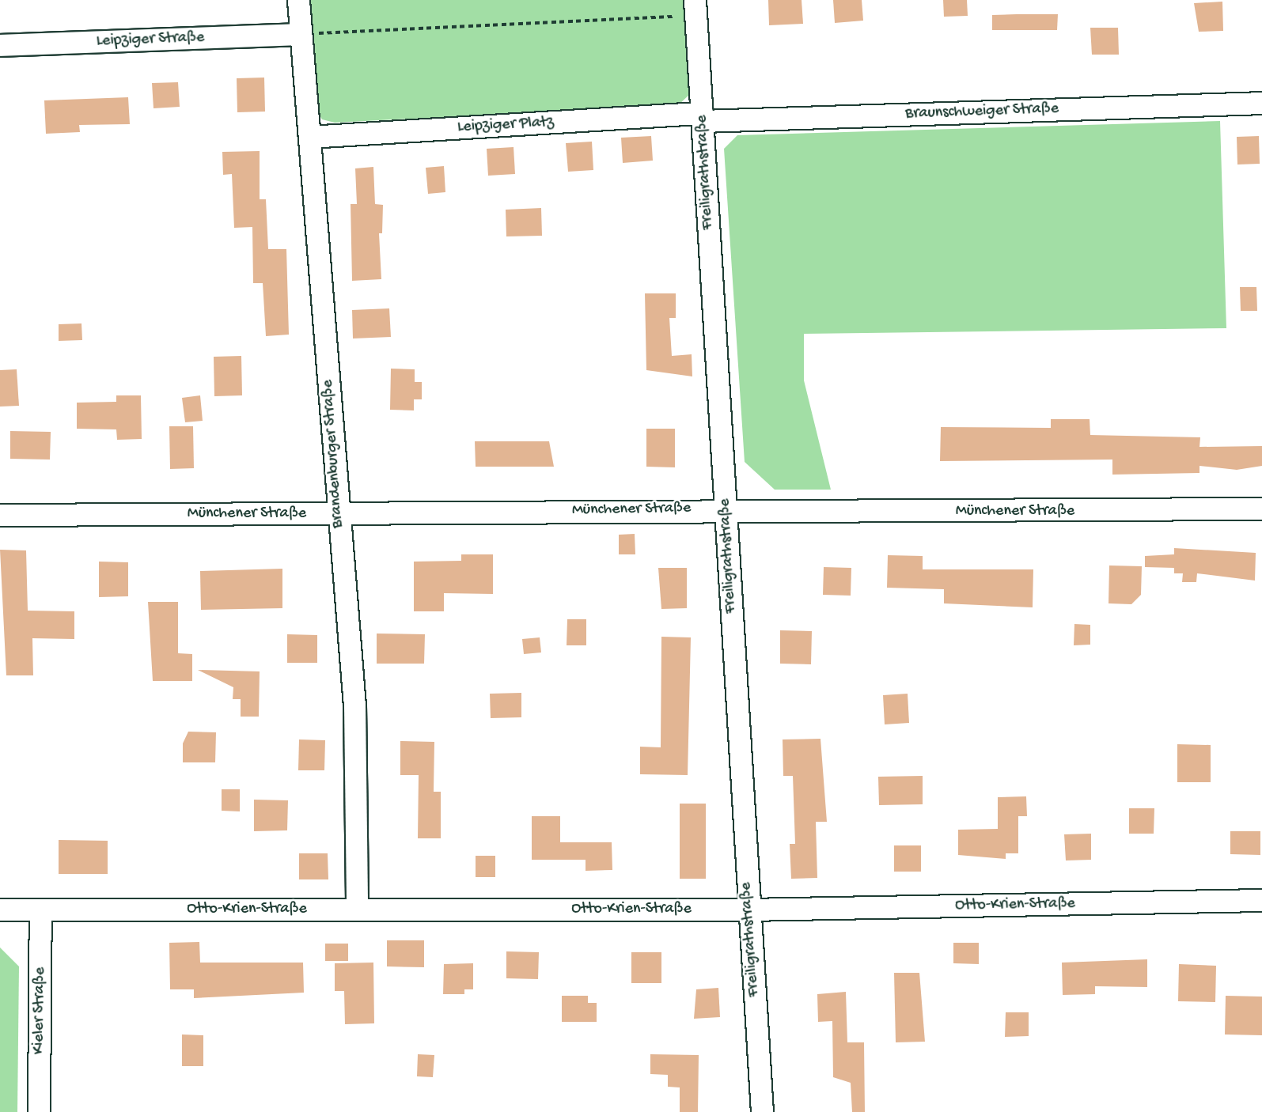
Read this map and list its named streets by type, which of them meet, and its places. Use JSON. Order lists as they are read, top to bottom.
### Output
{
  "streets": {
    "street": [
      "Leipziger Straße",
      "Braunschweiger Straße",
      "Leipziger Platz",
      "Freiligrathstraße",
      "Brandenburger Straße",
      "Münchener Straße",
      "Otto-Krien-Straße",
      "Kieler Straße"
    ]
  },
  "crossings": [
    ["Leipziger Straße", "Brandenburger Straße"],
    ["Braunschweiger Straße", "Leipziger Platz"],
    ["Braunschweiger Straße", "Freiligrathstraße"],
    ["Leipziger Platz", "Freiligrathstraße"],
    ["Leipziger Platz", "Brandenburger Straße"],
    ["Freiligrathstraße", "Münchener Straße"],
    ["Freiligrathstraße", "Otto-Krien-Straße"],
    ["Brandenburger Straße", "Münchener Straße"],
    ["Brandenburger Straße", "Otto-Krien-Straße"],
    ["Otto-Krien-Straße", "Kieler Straße"]
  ]
}
